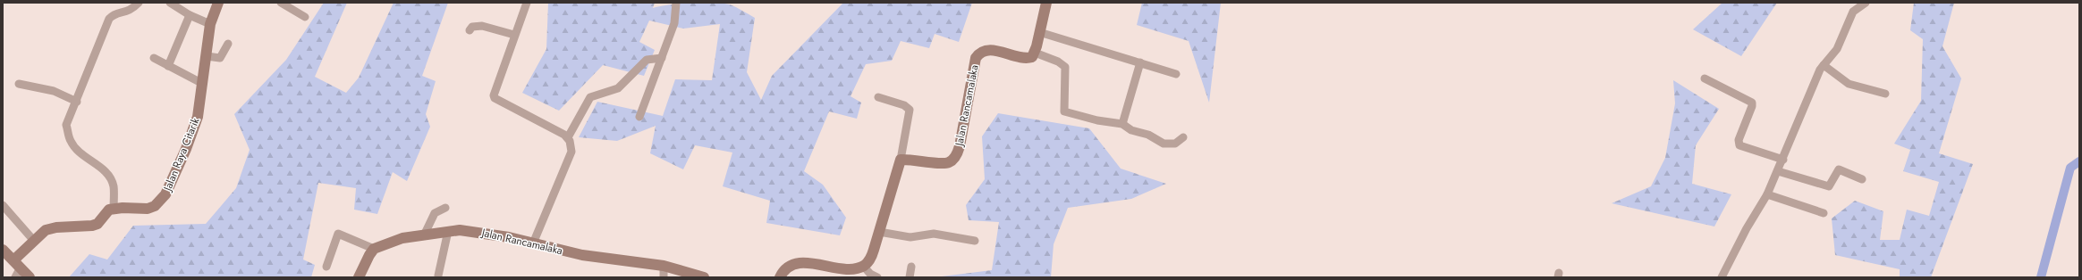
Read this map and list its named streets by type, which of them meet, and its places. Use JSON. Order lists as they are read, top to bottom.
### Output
{
  "streets": {
    "street": ["Jalan Rancamalaka", "Jalan Raya Citarik"]
  }
}
